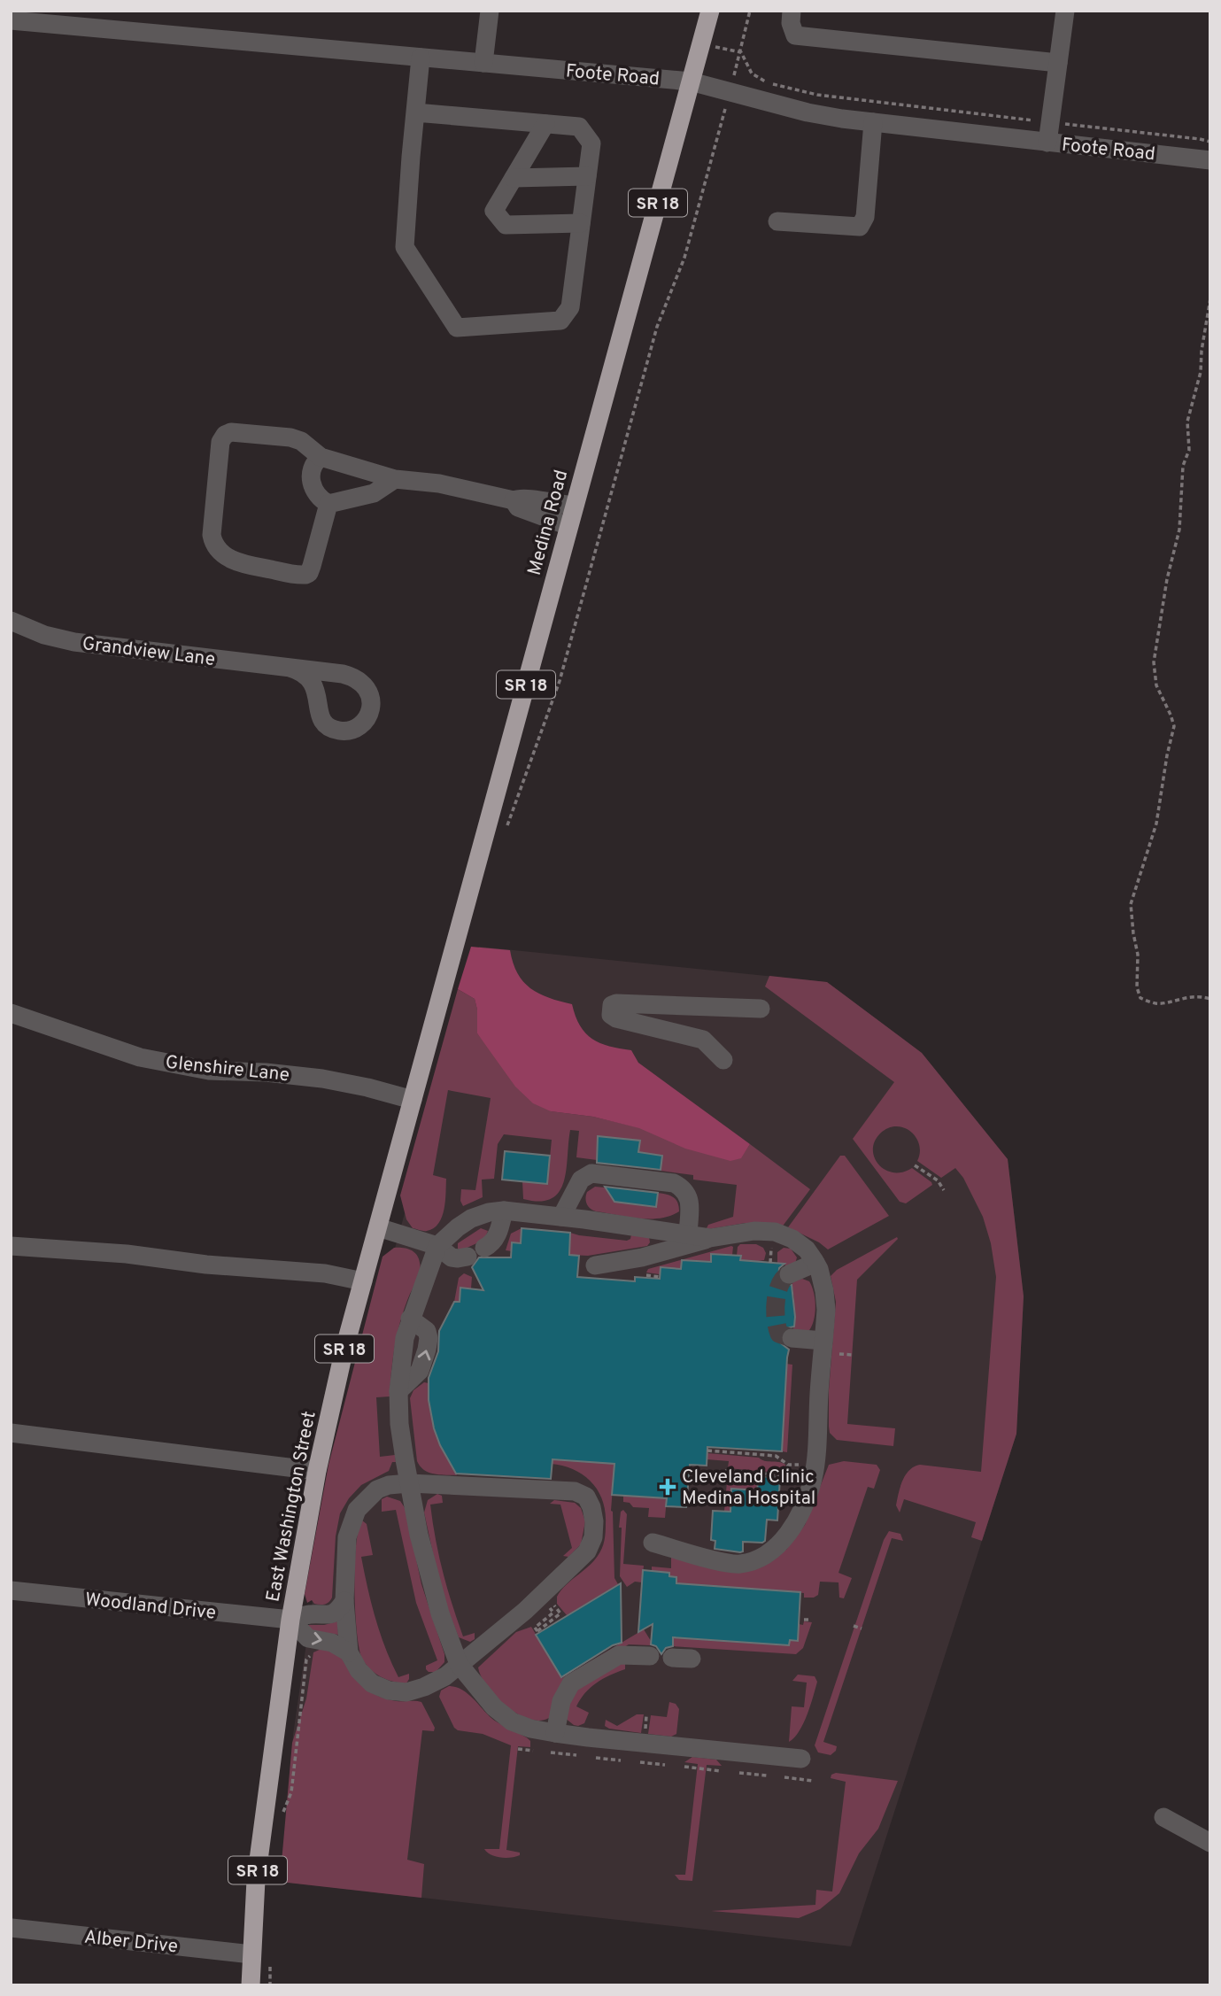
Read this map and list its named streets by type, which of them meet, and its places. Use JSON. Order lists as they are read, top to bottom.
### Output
{
  "streets": {
    "highway": ["SR 18", "Medina Road", "East Washington Street"],
    "street": [
      "Foote Road",
      "Grandview Lane",
      "Glenshire Lane",
      "Woodland Drive",
      "Alber Drive"
    ]
  },
  "crossings": [
    ["Foote Road", "Medina Road"],
    ["Medina Road", "East Washington Street"],
    ["Glenshire Lane", "East Washington Street"],
    ["East Washington Street", "Woodland Drive"],
    ["East Washington Street", "Alber Drive"]
  ],
  "places": {
    "health": ["Cleveland Clinic Medina Hospital"]
  }
}
